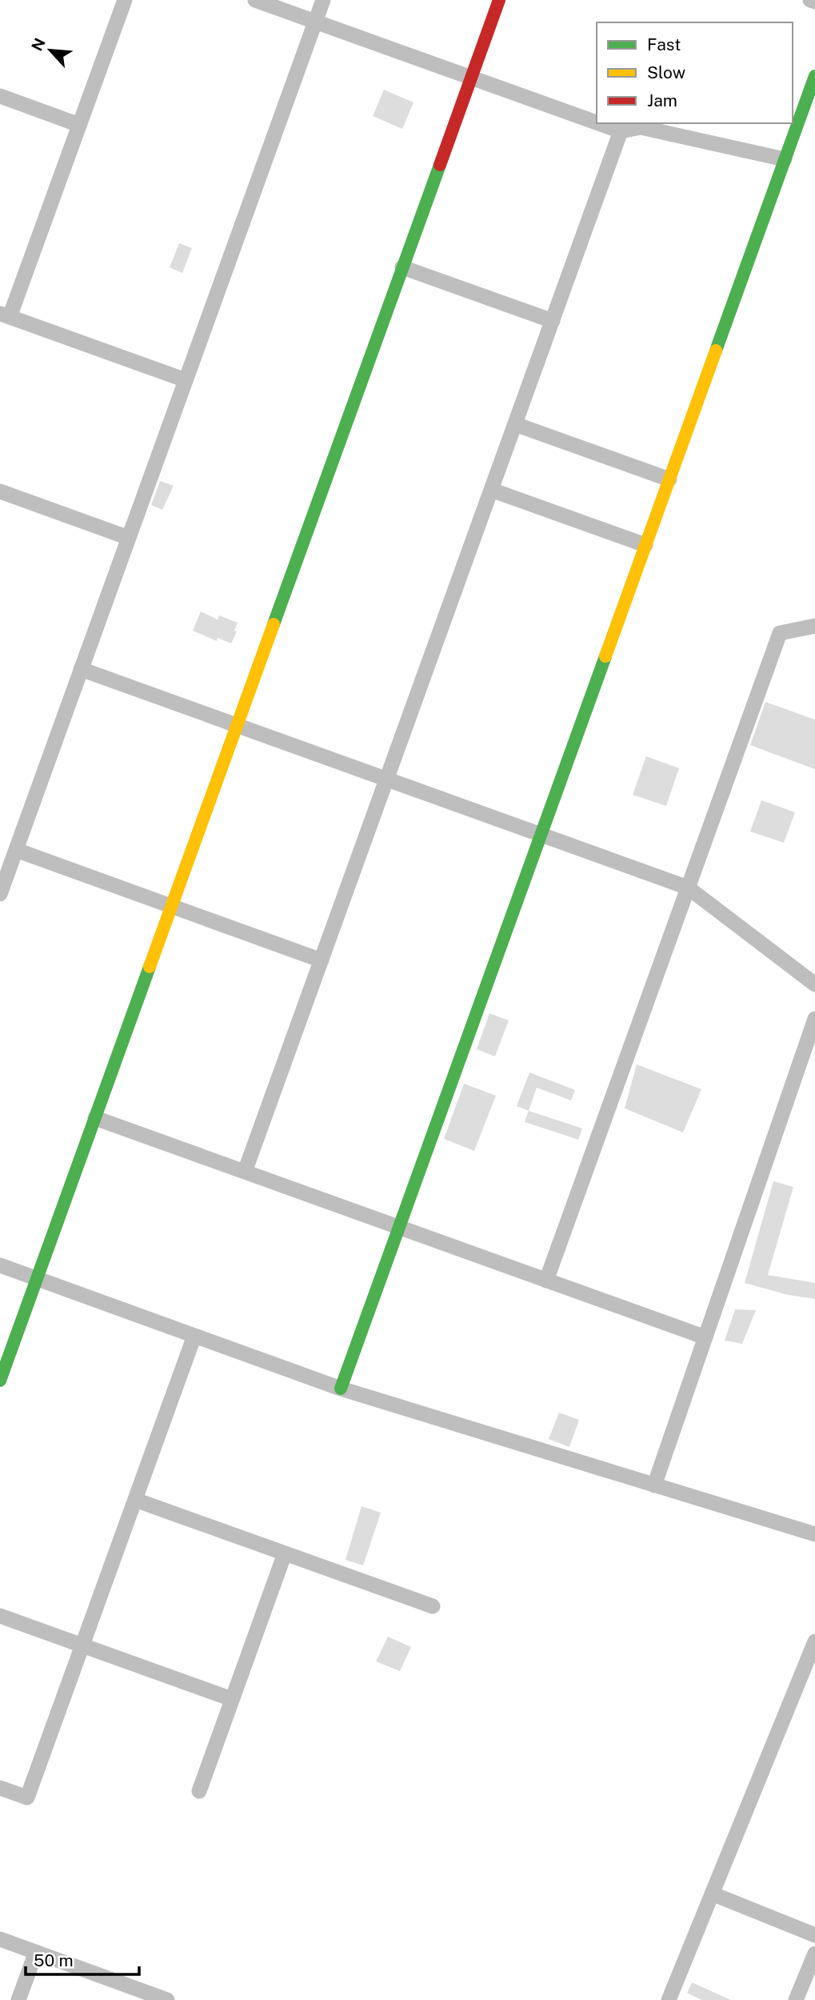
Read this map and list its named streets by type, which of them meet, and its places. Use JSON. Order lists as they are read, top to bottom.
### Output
{
  "legend": ["Fast", "Slow", "Jam"],
  "scale_bar": "50 m",
  "north": "top left"
}
